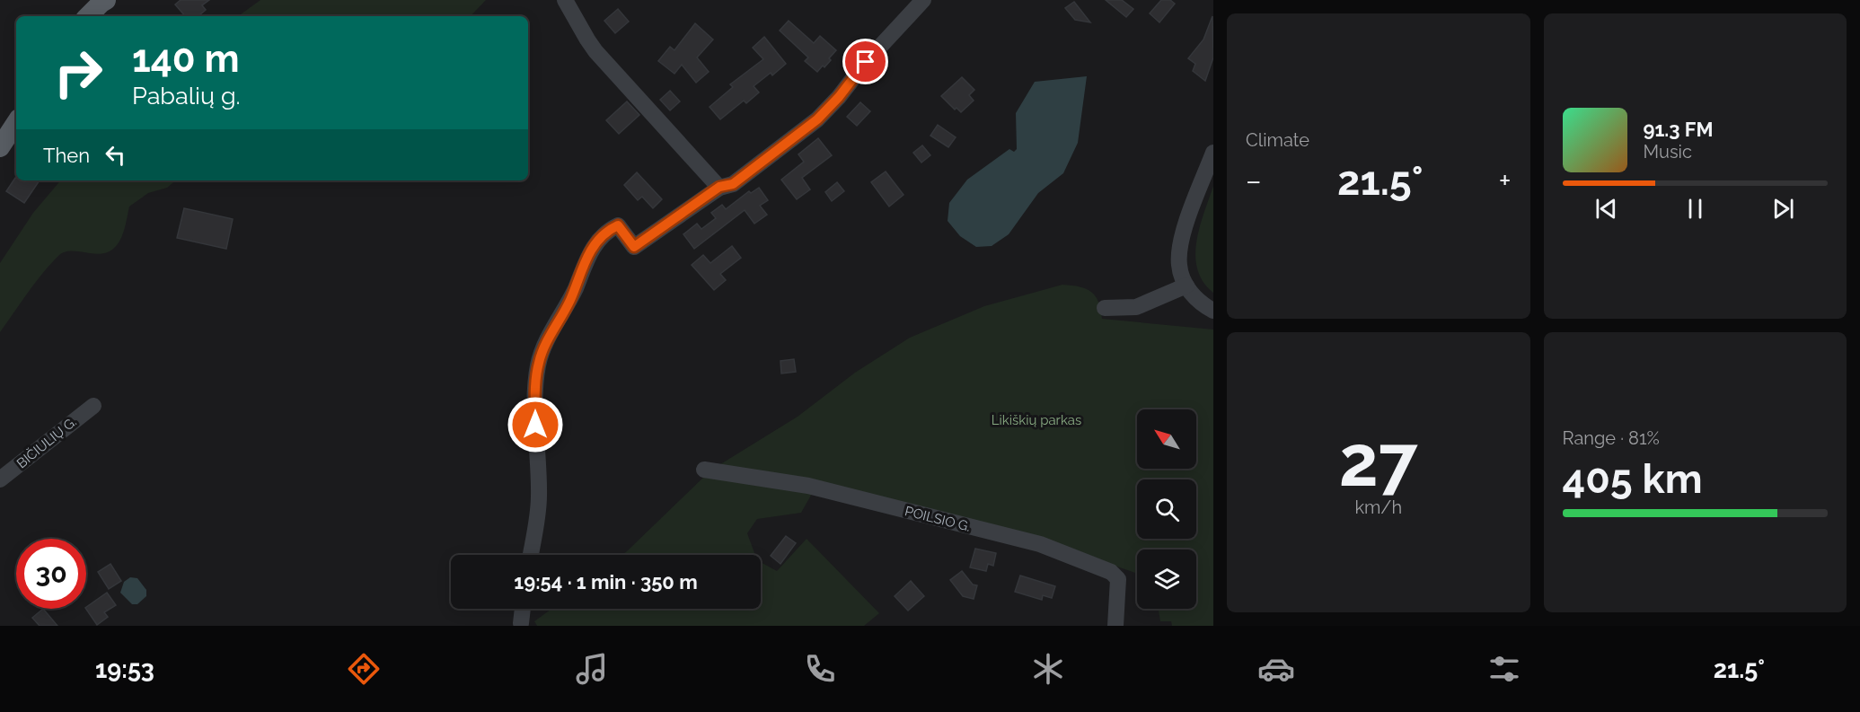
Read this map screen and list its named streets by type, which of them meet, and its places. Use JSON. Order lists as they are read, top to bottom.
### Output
{
  "streets": {
    "street": ["BIČIULIŲ G.", "POILSIO G."]
  },
  "parks": ["Likiškių parkas"],
  "north": "top left",
  "page": {
    "tile": [
      "Climate",
      ["27", "km/h"],
      ["Range · 81%", "405 km"]
    ],
    "turn": ["140 m", "Pabalių g."],
    "song": ["91.3 FM", "Music"],
    "then": "Then",
    "heat": ["−", "21.5°", "+"],
    "limit": "30",
    "trip": "19:54 · 1 min · 350 m",
    "tabs": ["19:53", "21.5°"]
  }
}
